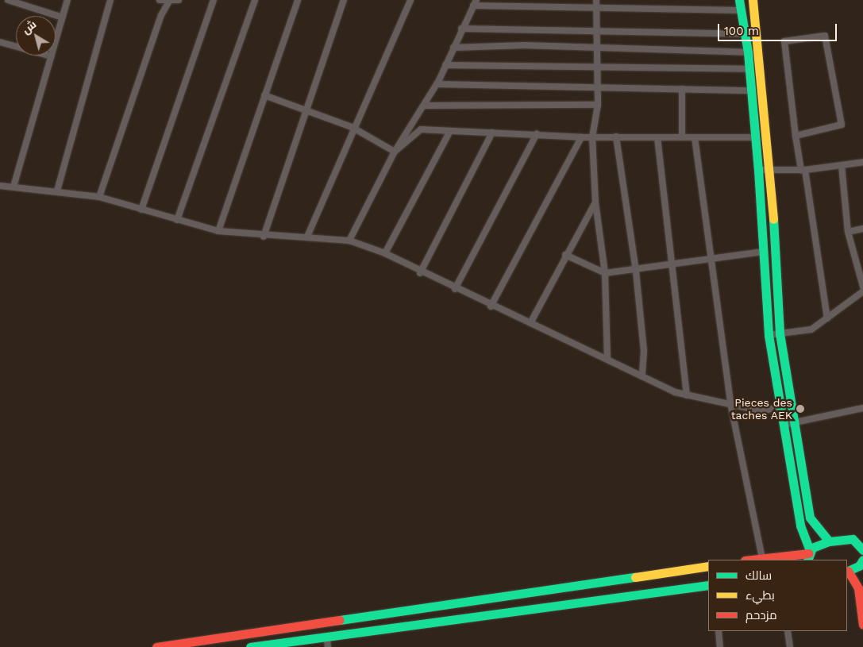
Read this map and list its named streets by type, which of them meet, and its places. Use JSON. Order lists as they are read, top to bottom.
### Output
{
  "places": ["Pieces des taches AEK"],
  "legend": ["سالك", "بطيء", "مزدحم"],
  "scale_bar": "100 m",
  "north": "top left"
}
